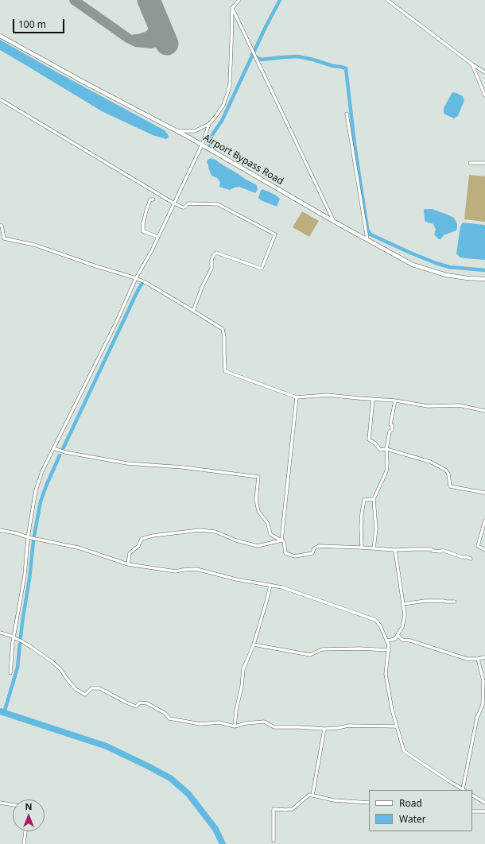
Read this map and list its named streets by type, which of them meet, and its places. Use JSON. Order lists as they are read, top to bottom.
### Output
{
  "streets": {
    "street": ["Airport Bypass Road"]
  },
  "legend": ["Road", "Water"],
  "scale_bar": "100 m",
  "north": "top"
}
